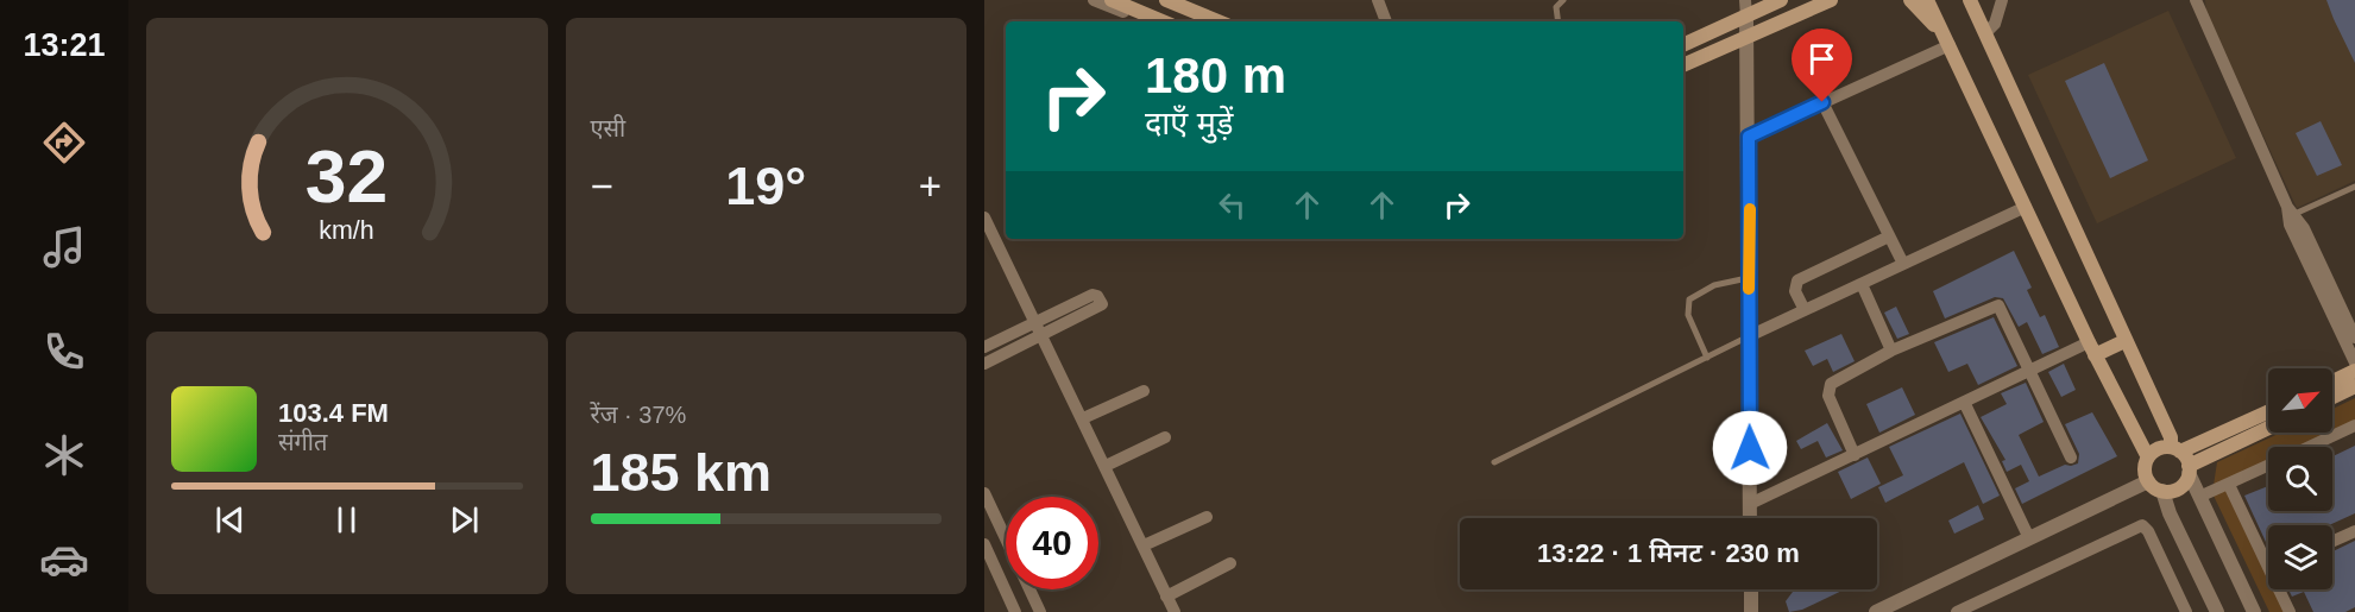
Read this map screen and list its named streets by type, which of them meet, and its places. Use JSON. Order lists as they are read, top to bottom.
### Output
{
  "north": "top right",
  "page": {
    "tabs": "13:21",
    "tile": [
      "एसी",
      ["रेंज · 37%", "185 km"]
    ],
    "turn": ["180 m", "दाएँ मुड़ें"],
    "heat": ["−", "19°", "+"],
    "song": ["103.4 FM", "संगीत"],
    "limit": "40",
    "trip": "13:22 · 1 मिनट · 230 m",
    "gauge": ["32", "km/h"]
  }
}
